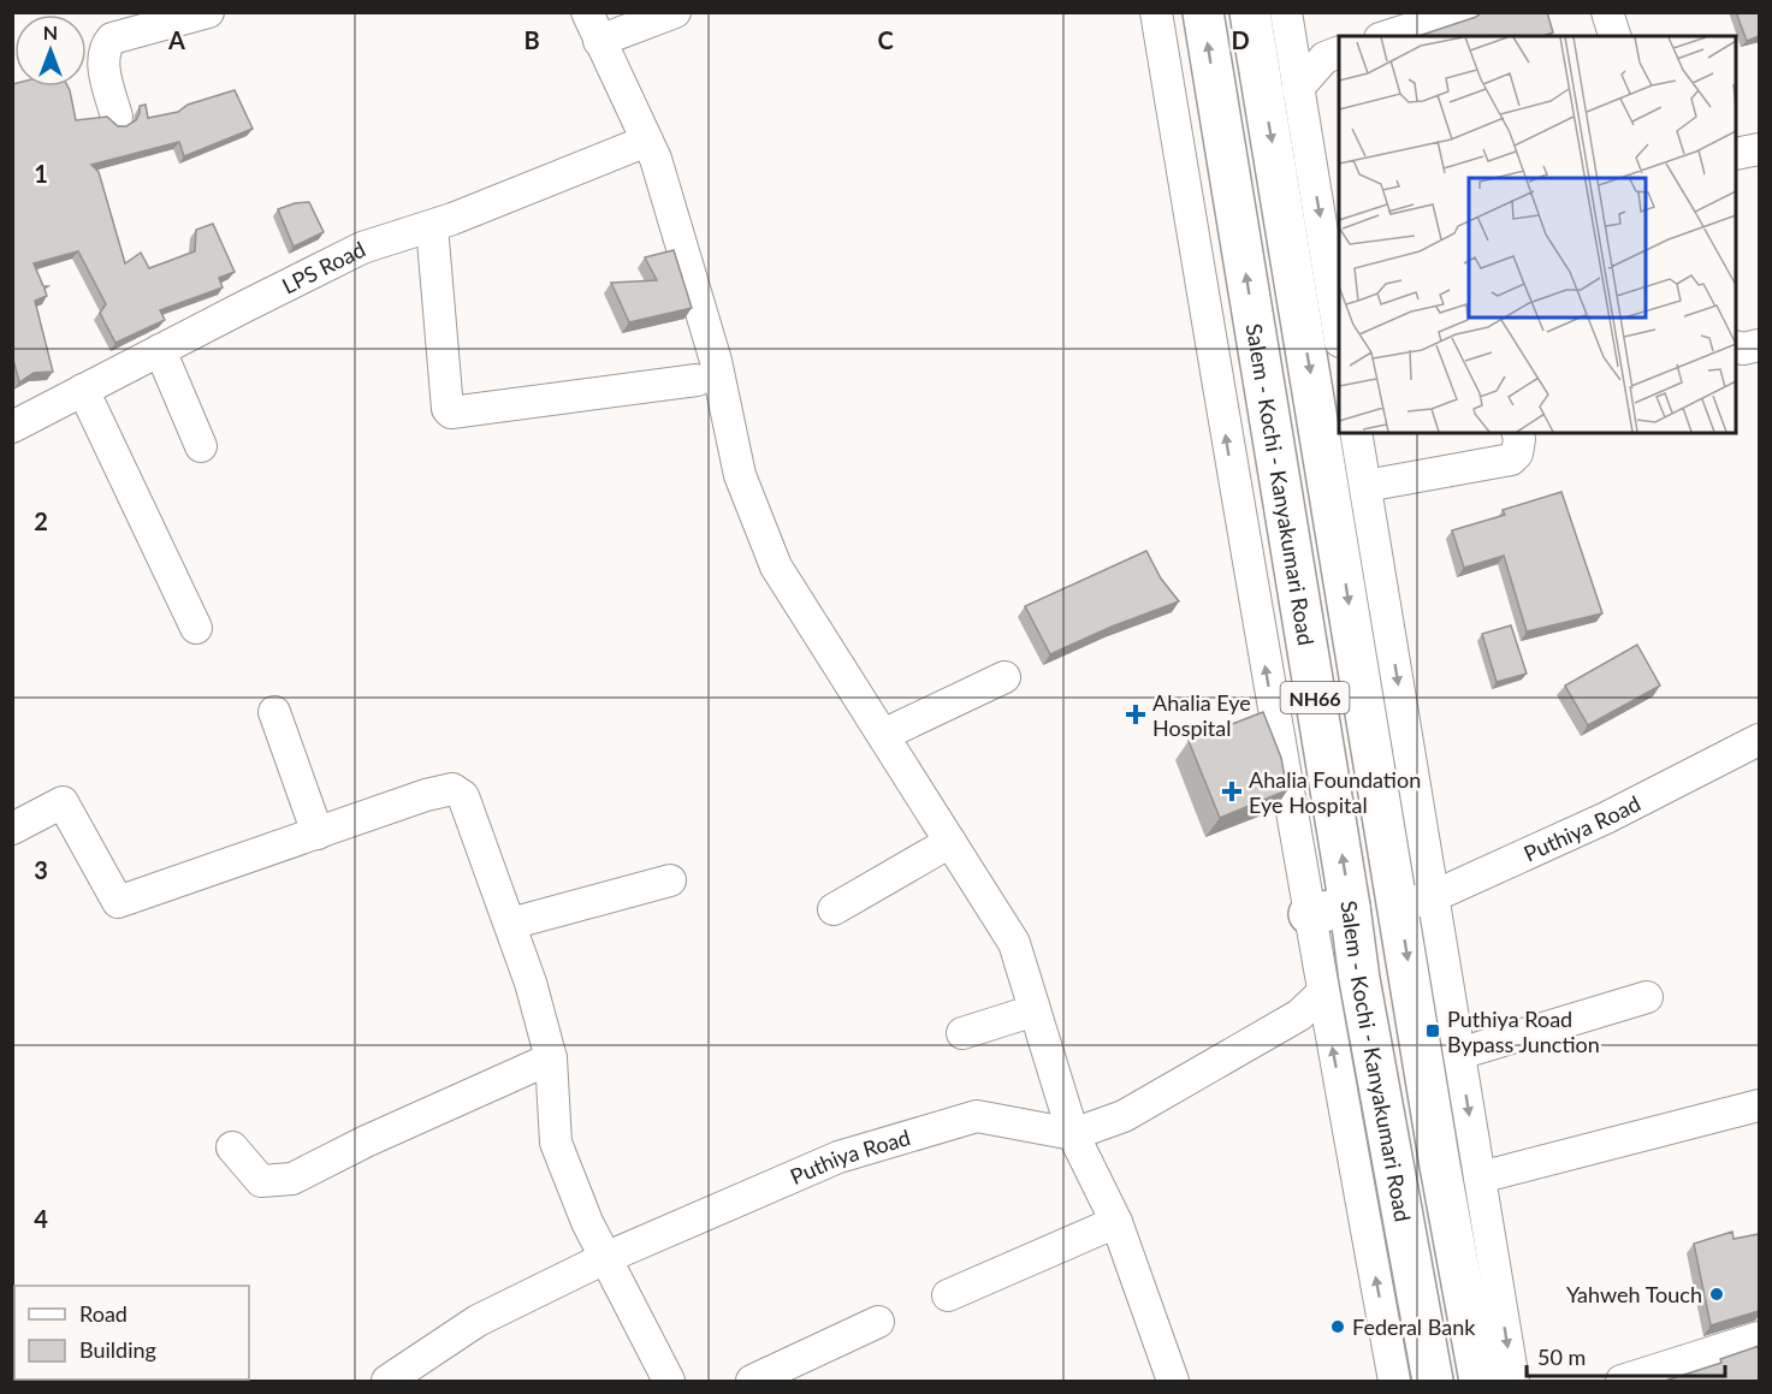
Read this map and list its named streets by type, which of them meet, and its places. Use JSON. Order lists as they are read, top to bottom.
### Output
{
  "streets": {
    "highway": ["Salem - Kochi - Kanyakumari Road", "NH66"],
    "street": ["LPS Road", "Puthiya Road"]
  },
  "crossings": [
    ["Salem - Kochi - Kanyakumari Road", "Puthiya Road"]
  ],
  "places": {
    "health": ["Ahalia Eye Hospital", "Ahalia Foundation Eye Hospital"],
    "transit": ["Puthiya Road Bypass Junction"],
    "other": ["Yahweh Touch", "Federal Bank"]
  },
  "legend": ["Road", "Building"],
  "scale_bar": "50 m",
  "north": "top",
  "grid": {
    "columns": [
      "A",
      "B",
      "C",
      "D"
    ],
    "rows": [
      "1",
      "2",
      "3",
      "4"
    ]
  }
}
